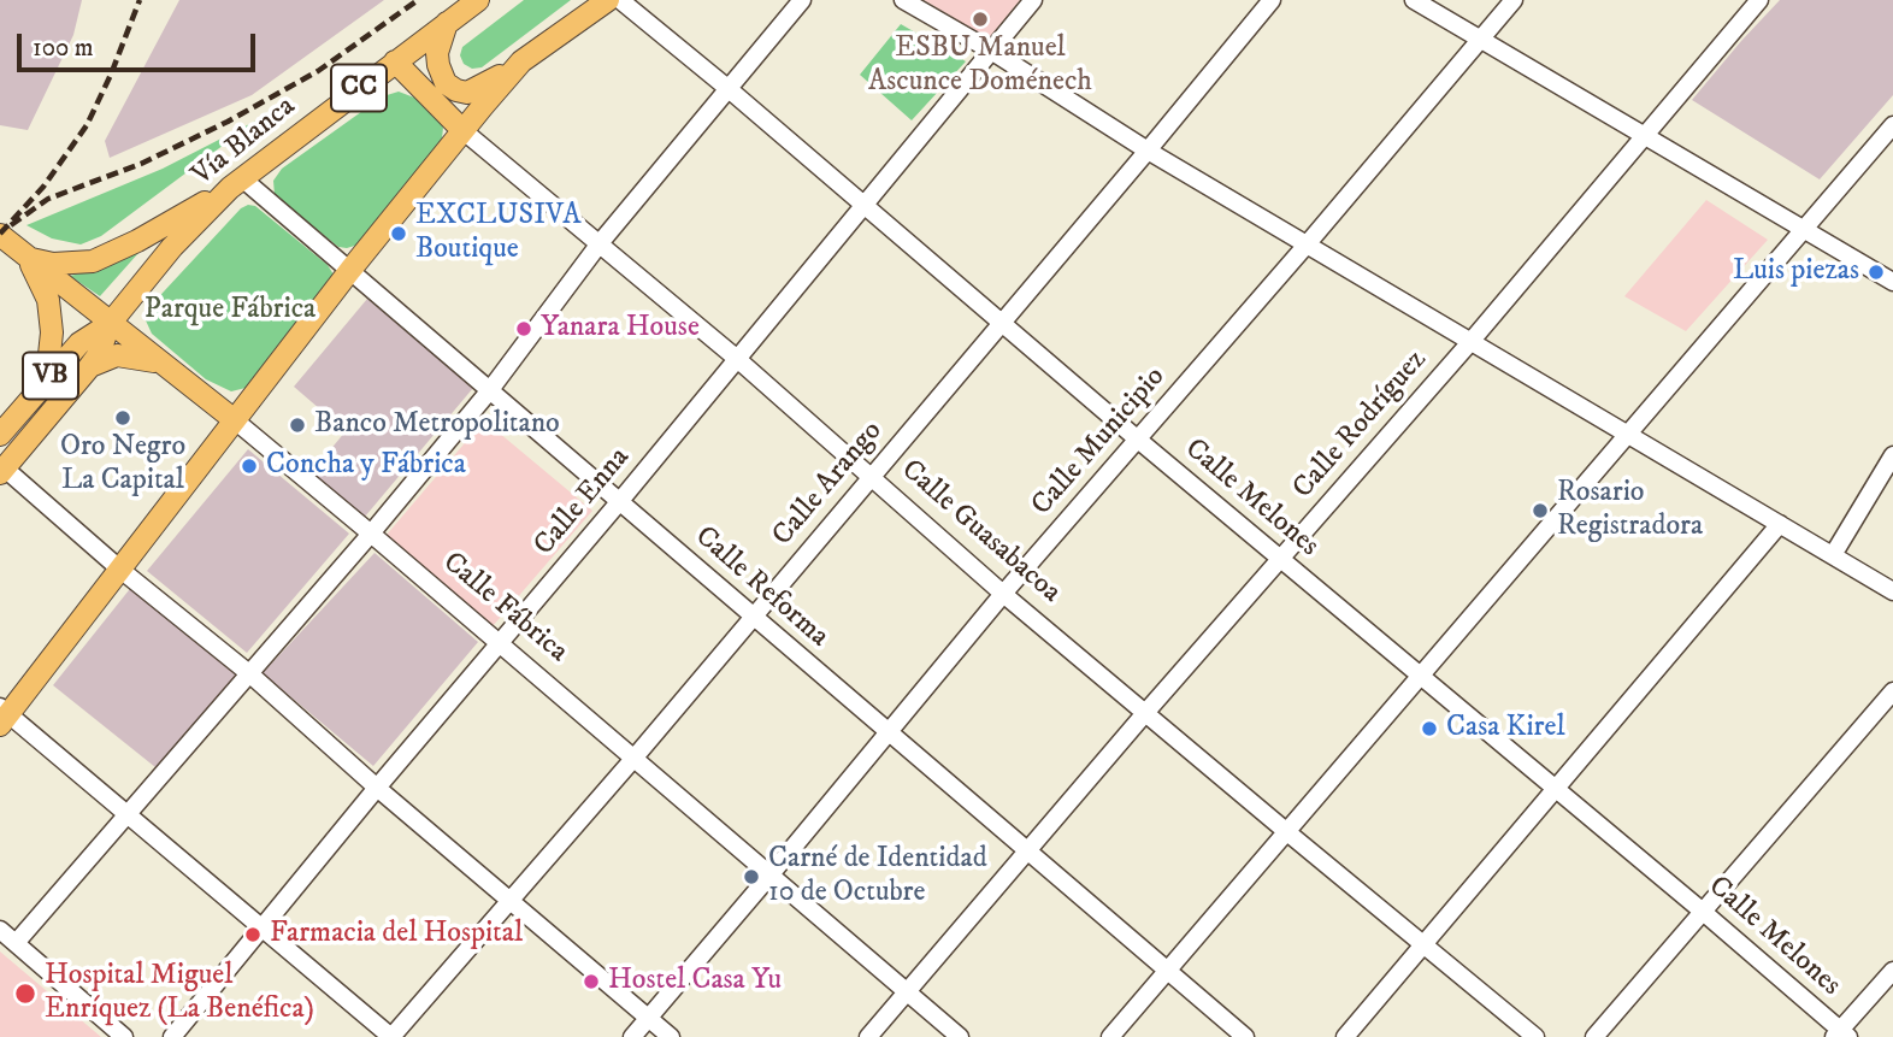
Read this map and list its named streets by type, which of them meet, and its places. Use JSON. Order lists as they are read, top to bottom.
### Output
{
  "streets": {
    "main road": [
      "CC",
      "Vía Blanca",
      "VB",
      "Calle Guasabacoa",
      "Calle Fábrica"
    ],
    "street": [
      "Calle Rodríguez",
      "Calle Municipio",
      "Calle Arango",
      "Calle Melones",
      "Calle Enna",
      "Calle Reforma"
    ]
  },
  "crossings": [
    ["Vía Blanca", "Calle Guasabacoa"],
    ["Vía Blanca", "Calle Reforma"],
    ["Vía Blanca", "Calle Fábrica"],
    ["Calle Rodríguez", "Calle Melones"],
    ["Calle Rodríguez", "Calle Guasabacoa"],
    ["Calle Rodríguez", "Calle Reforma"],
    ["Calle Rodríguez", "Calle Fábrica"],
    ["Calle Municipio", "Calle Melones"],
    ["Calle Municipio", "Calle Guasabacoa"],
    ["Calle Municipio", "Calle Reforma"],
    ["Calle Municipio", "Calle Fábrica"],
    ["Calle Arango", "Calle Melones"],
    ["Calle Arango", "Calle Guasabacoa"],
    ["Calle Arango", "Calle Reforma"],
    ["Calle Arango", "Calle Fábrica"],
    ["Calle Melones", "Calle Enna"],
    ["Calle Enna", "Calle Guasabacoa"],
    ["Calle Enna", "Calle Reforma"],
    ["Calle Enna", "Calle Fábrica"]
  ],
  "parks": ["Parque Fábrica"],
  "places": [
    "ESBU Manuel Ascunce Doménech",
    "EXCLUSIVA Boutique",
    "Luis piezas",
    "Yanara House",
    "Oro Negro La Capital",
    "Banco Metropolitano",
    "Concha y Fábrica",
    "Rosario Registradora",
    "Casa Kirel",
    "Carné de Identidad 10 de Octubre",
    "Farmacia del Hospital",
    "Hostel Casa Yu",
    "Hospital Miguel Enríquez (La Benéfica)"
  ],
  "scale_bar": "100 m"
}
